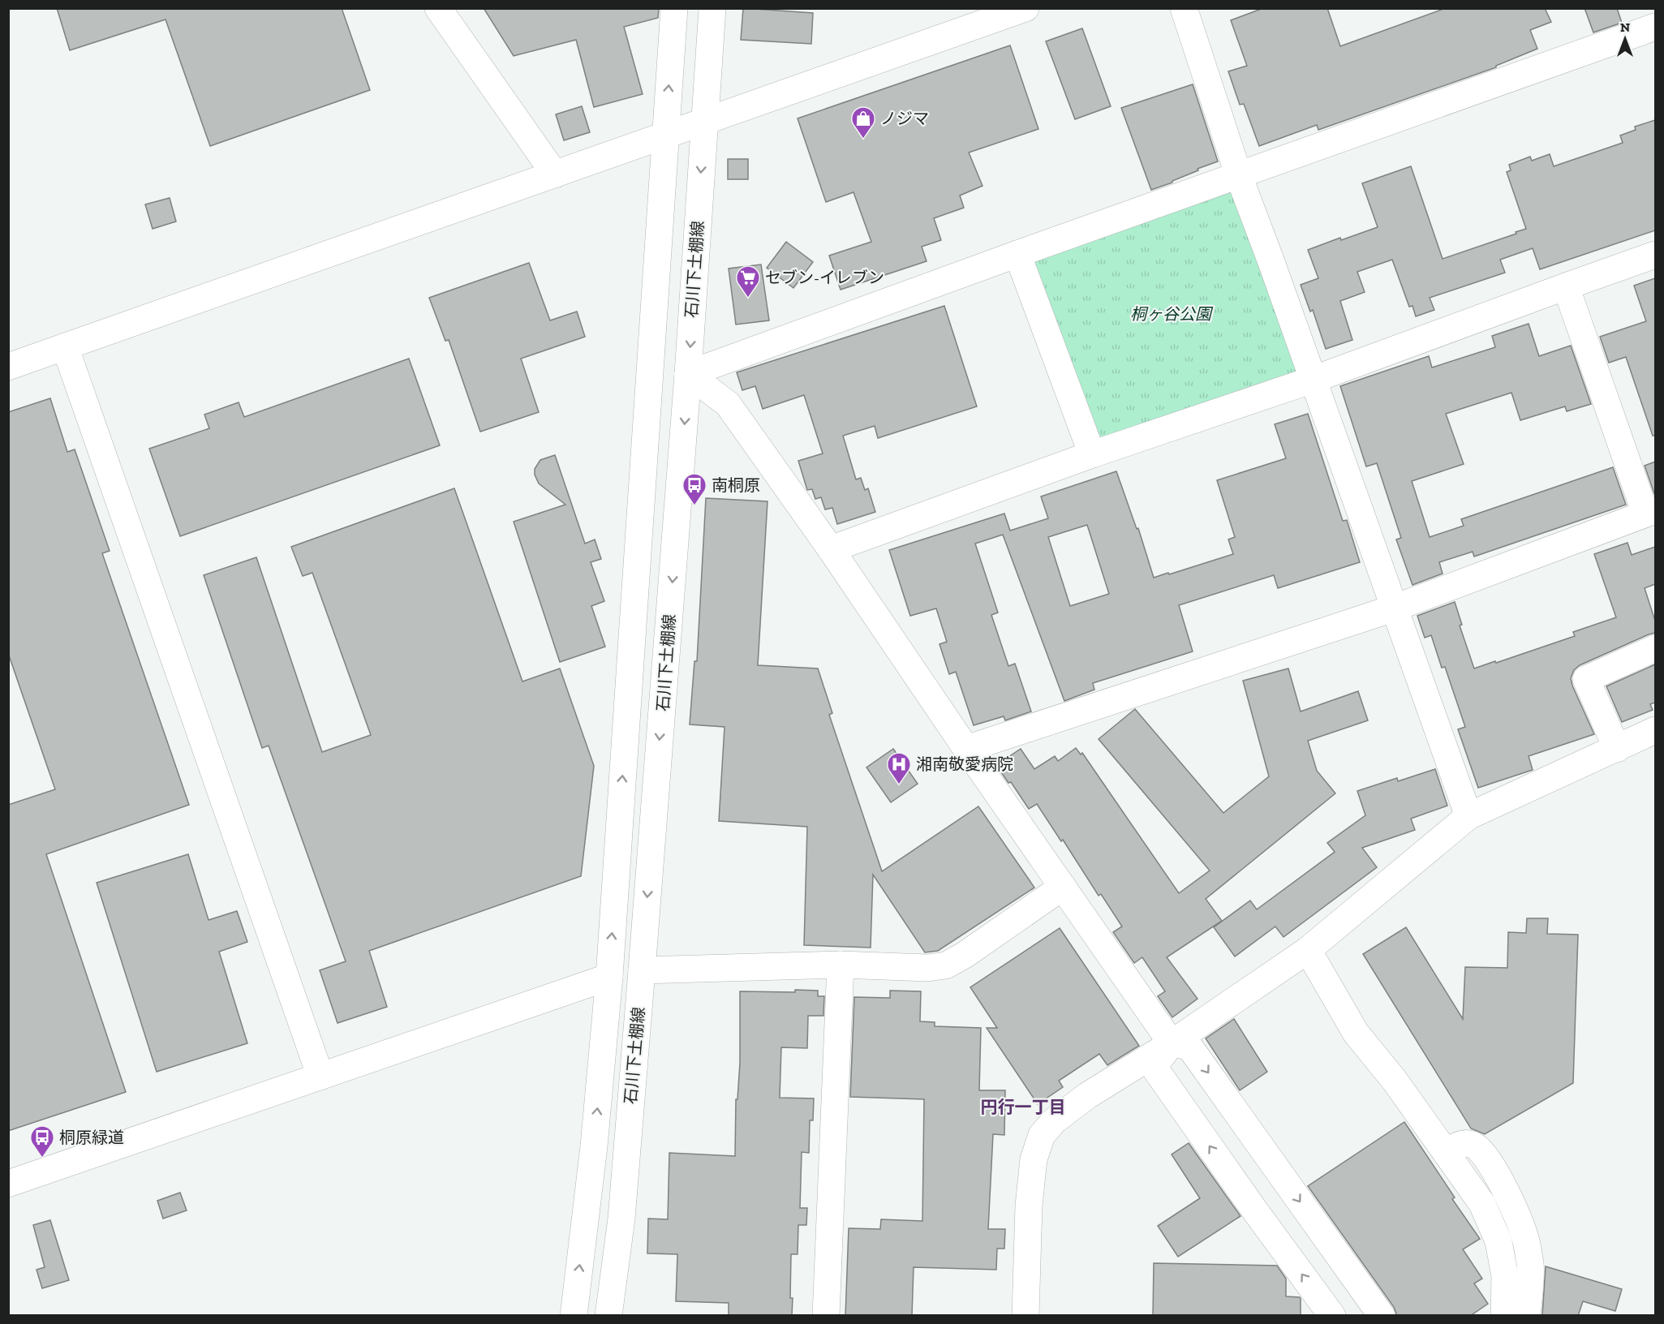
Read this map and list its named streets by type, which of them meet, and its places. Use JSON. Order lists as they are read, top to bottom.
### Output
{
  "streets": {
    "street": ["石川下土棚線"]
  },
  "districts": ["円行一丁目"],
  "parks": ["桐ヶ谷公園"],
  "places": {
    "shop": ["ノジマ"],
    "supermarket": ["セブン-イレブン"],
    "bus stop": ["南桐原", "桐原緑道"],
    "hospital": ["湘南敬愛病院"]
  },
  "north": "top"
}
